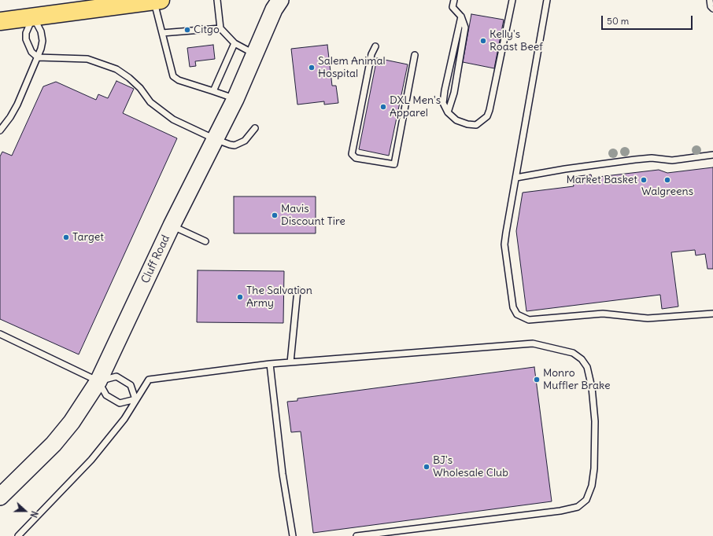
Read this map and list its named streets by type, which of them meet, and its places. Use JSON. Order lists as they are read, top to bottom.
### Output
{
  "streets": {
    "street": ["Cluff Road"]
  },
  "places": [
    "Citgo",
    "Kelly's Roast Beef",
    "Salem Animal Hospital",
    "DXL Men's Apparel",
    "Market Basket",
    "Walgreens",
    "Mavis Discount Tire",
    "Target",
    "The Salvation Army",
    "Monro Muffler Brake",
    "BJ's Wholesale Club"
  ],
  "scale_bar": "50 m",
  "north": "right"
}
